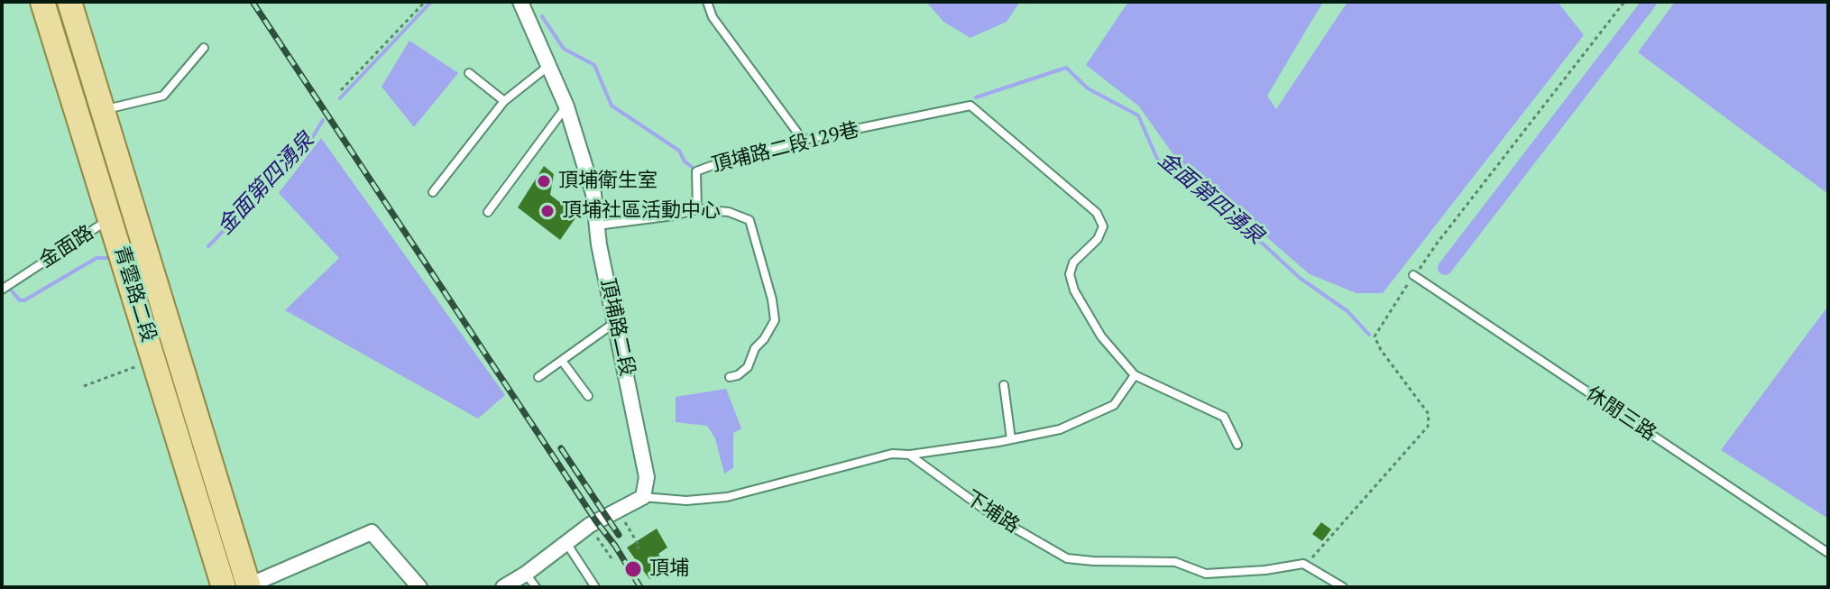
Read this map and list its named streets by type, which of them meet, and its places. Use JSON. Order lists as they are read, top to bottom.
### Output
{
  "streets": {
    "main road": ["青雲路二段"],
    "street": ["頂埔路二段"],
    "lane": [
      "頂埔路二段129巷",
      "金面路",
      "休閒三路",
      "下埔路"
    ]
  },
  "crossings": [
    ["金面路", "青雲路二段"]
  ],
  "water": ["金面第四湧泉"],
  "places": ["頂埔衛生室", "頂埔社區活動中心", "頂埔"]
}
